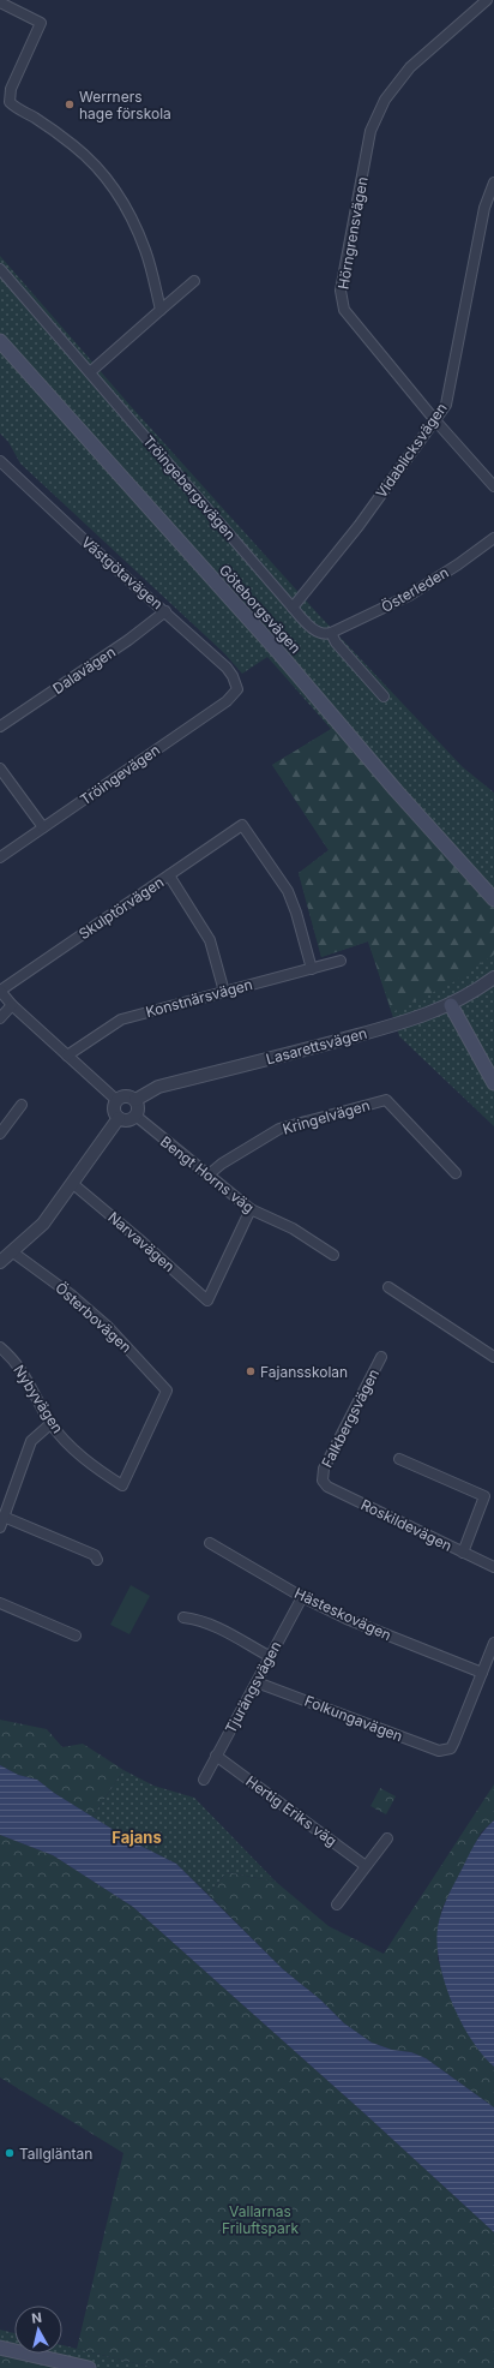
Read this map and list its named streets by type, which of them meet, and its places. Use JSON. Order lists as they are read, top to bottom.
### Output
{
  "streets": {
    "main road": ["Göteborgsvägen"],
    "street": [
      "Hörngrensvägen",
      "Vidablicksvägen",
      "Tröingebergsvägen",
      "Västgötavägen",
      "Österleden",
      "Dalavägen",
      "Tröingevägen",
      "Skulptörvägen",
      "Konstnärsvägen",
      "Lasarettsvägen",
      "Kringelvägen",
      "Bengt Horns väg",
      "Narvavägen",
      "Österbovägen",
      "Nybyvägen",
      "Falkbergsvägen",
      "Roskildevägen",
      "Hästeskovägen",
      "Tjurängsvägen",
      "Folkungavägen",
      "Hertig Eriks väg"
    ]
  },
  "crossings": [
    ["Hörngrensvägen", "Vidablicksvägen"],
    ["Vidablicksvägen", "Tröingebergsvägen"],
    ["Tröingebergsvägen", "Österleden"],
    ["Västgötavägen", "Dalavägen"],
    ["Västgötavägen", "Tröingevägen"],
    ["Skulptörvägen", "Konstnärsvägen"],
    ["Lasarettsvägen", "Bengt Horns väg"],
    ["Kringelvägen", "Bengt Horns väg"],
    ["Bengt Horns väg", "Narvavägen"],
    ["Österbovägen", "Nybyvägen"],
    ["Falkbergsvägen", "Roskildevägen"],
    ["Hästeskovägen", "Tjurängsvägen"],
    ["Hästeskovägen", "Folkungavägen"],
    ["Tjurängsvägen", "Folkungavägen"],
    ["Tjurängsvägen", "Hertig Eriks väg"]
  ],
  "districts": ["Fajans"],
  "parks": ["Vallarnas Friluftspark"],
  "places": ["Werrners hage förskola", "Fajansskolan", "Tallgläntan"],
  "north": "top"
}
